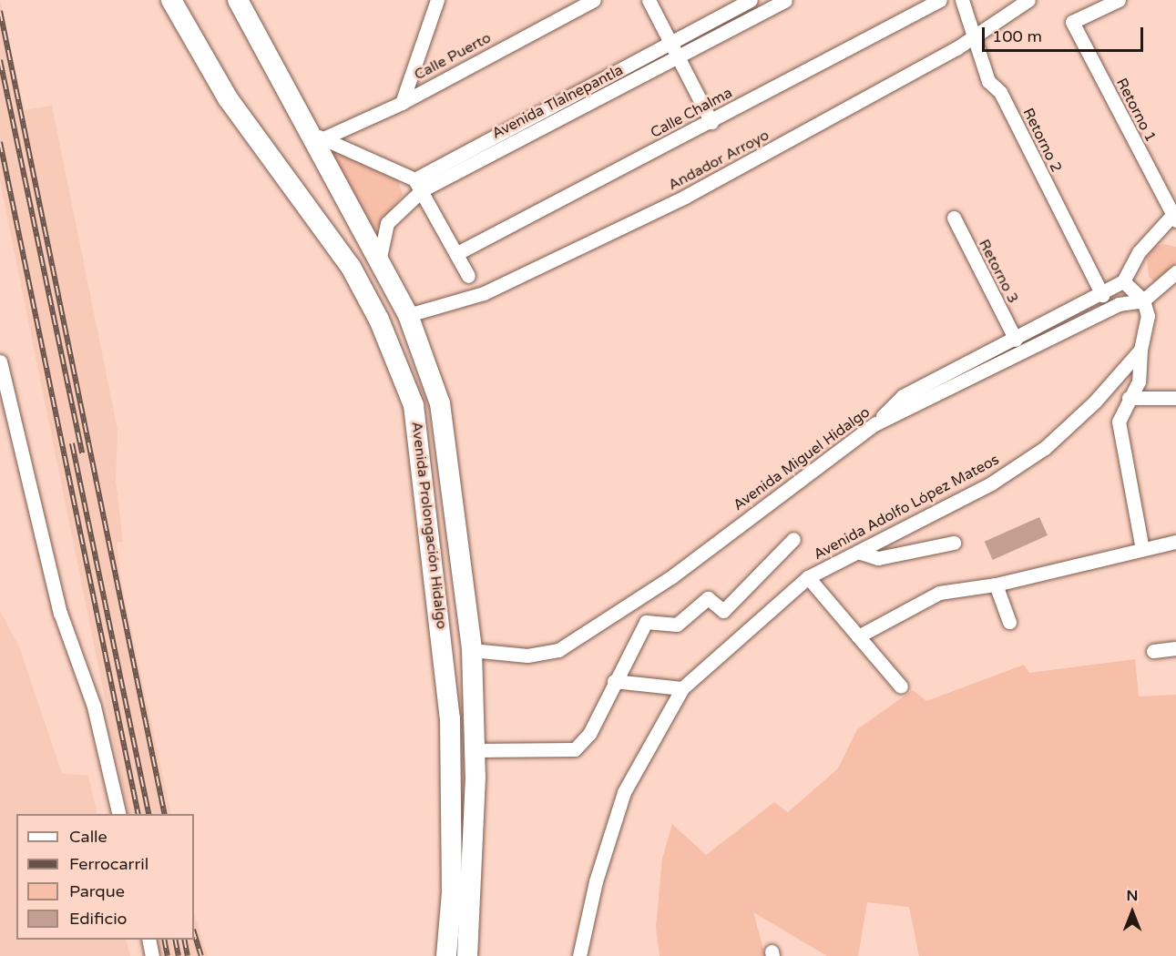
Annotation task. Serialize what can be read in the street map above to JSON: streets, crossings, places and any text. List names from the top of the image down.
{
  "streets": {
    "highway": ["Avenida Prolongación Hidalgo"],
    "street": [
      "Calle Puerto",
      "Avenida Tlalnepantla",
      "Retorno 1",
      "Calle Chalma",
      "Retorno 2",
      "Andador Arroyo",
      "Retorno 3",
      "Avenida Miguel Hidalgo",
      "Avenida Adolfo López Mateos"
    ]
  },
  "crossings": [
    ["Calle Puerto", "Avenida Prolongación Hidalgo"],
    ["Avenida Tlalnepantla", "Avenida Prolongación Hidalgo"],
    ["Retorno 2", "Andador Arroyo"],
    ["Andador Arroyo", "Avenida Prolongación Hidalgo"],
    ["Avenida Miguel Hidalgo", "Avenida Adolfo López Mateos"],
    ["Avenida Miguel Hidalgo", "Avenida Prolongación Hidalgo"]
  ],
  "legend": [
    "Calle",
    "Ferrocarril",
    "Parque",
    "Edificio"
  ],
  "scale_bar": "100 m",
  "north": "top"
}
